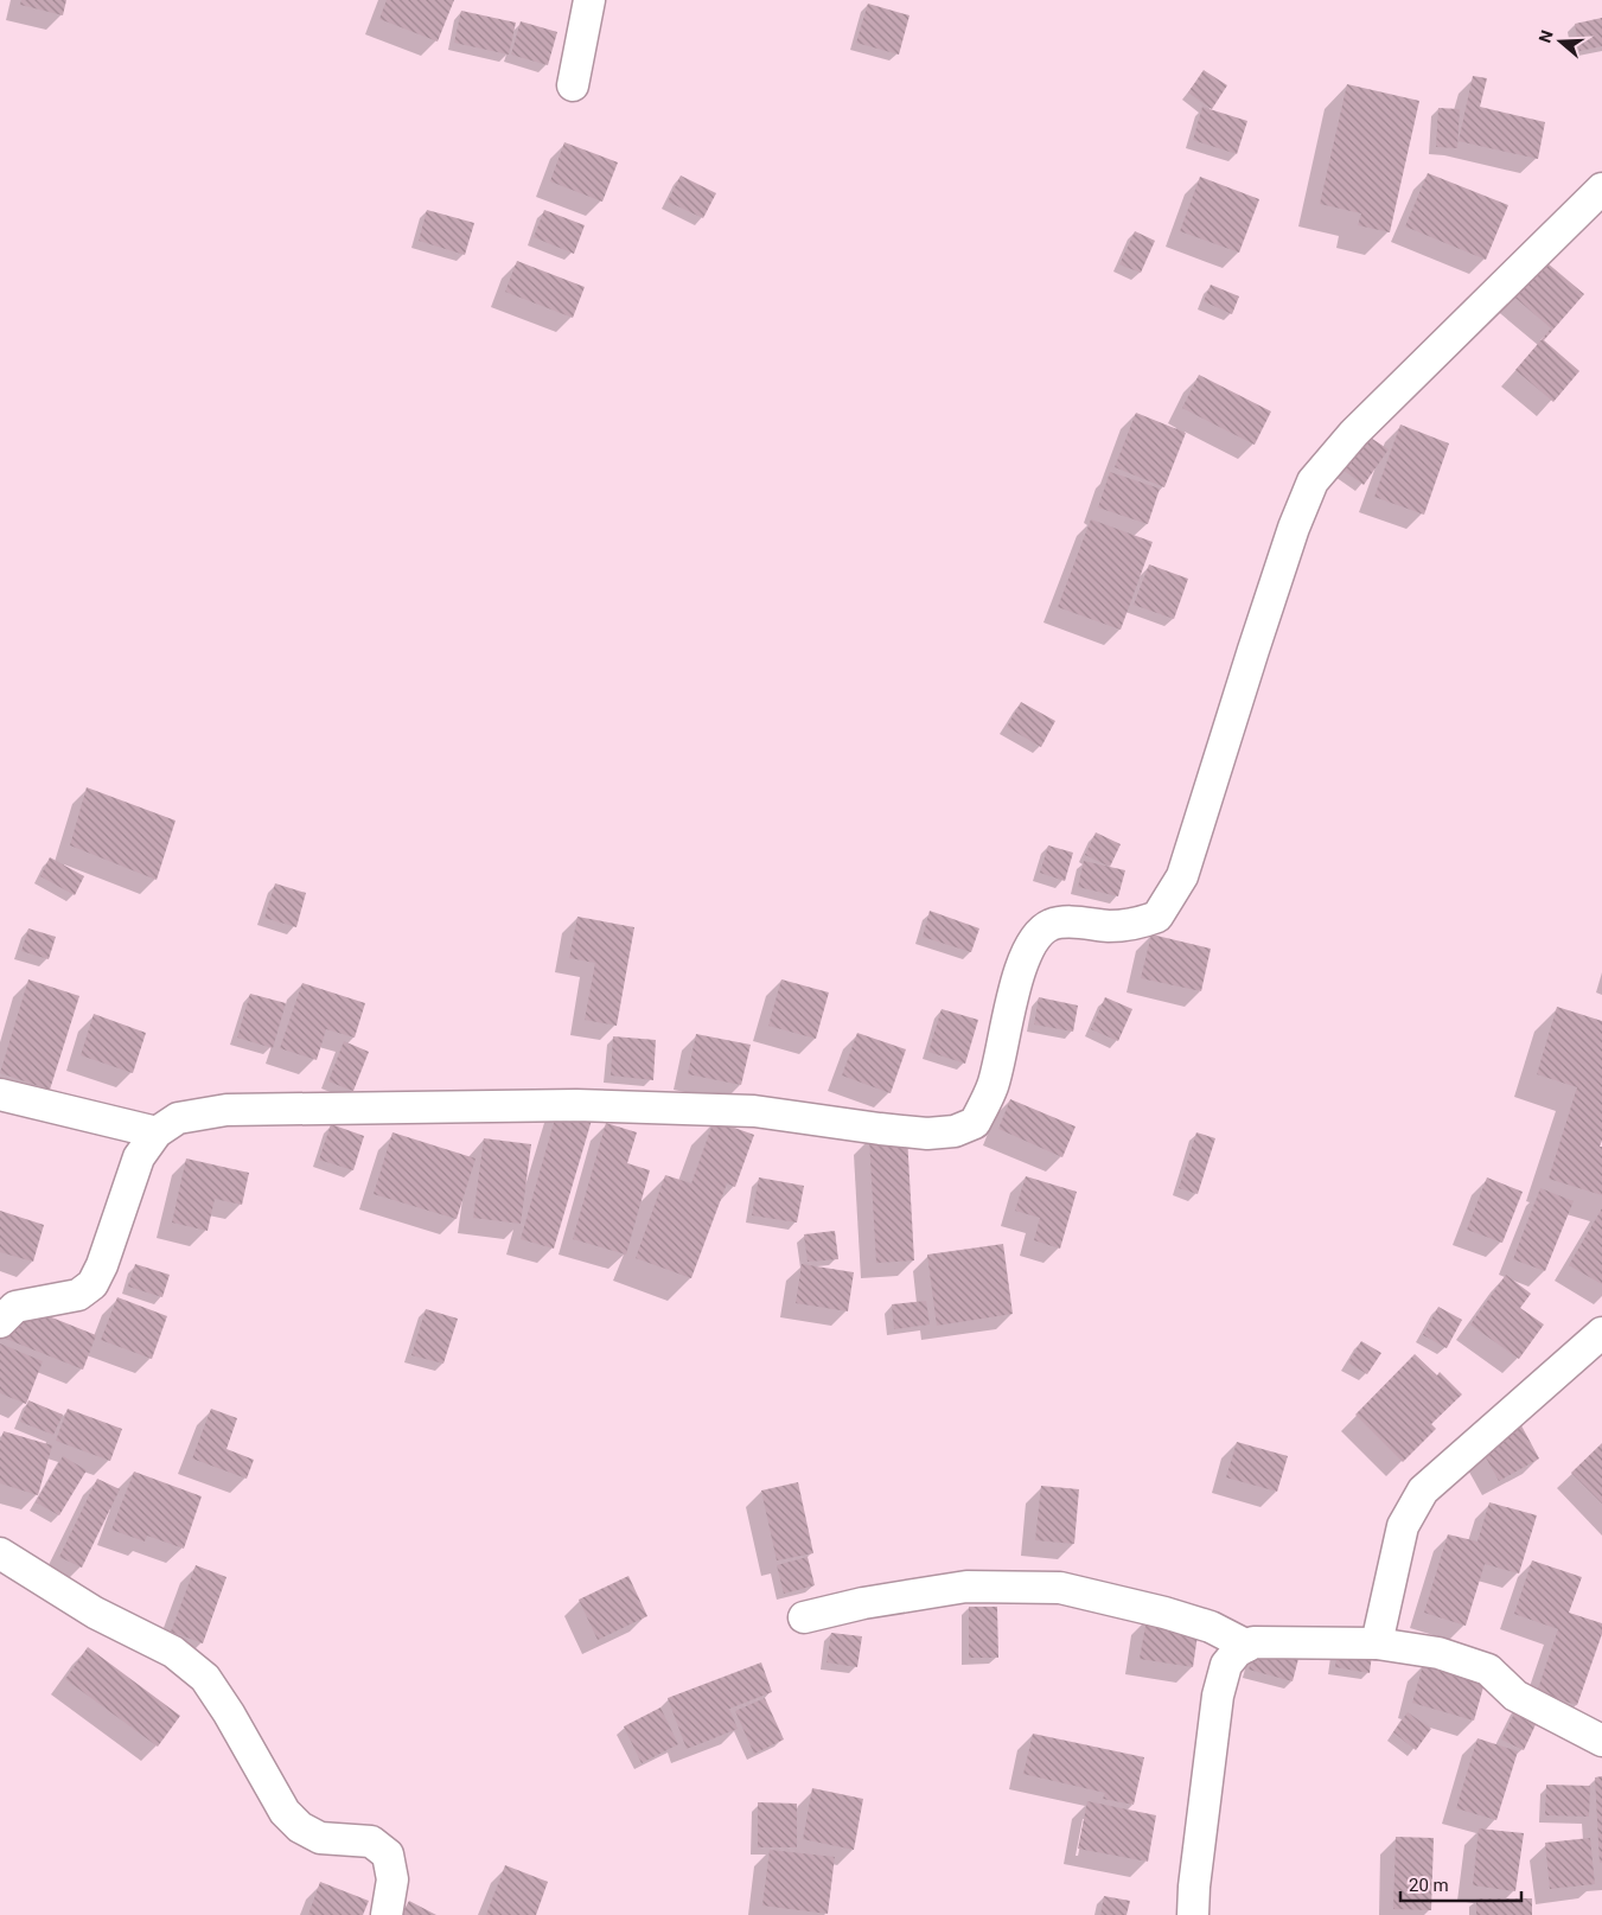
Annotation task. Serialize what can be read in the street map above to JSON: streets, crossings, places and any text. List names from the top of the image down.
{
  "scale_bar": "20 m",
  "north": "left"
}
